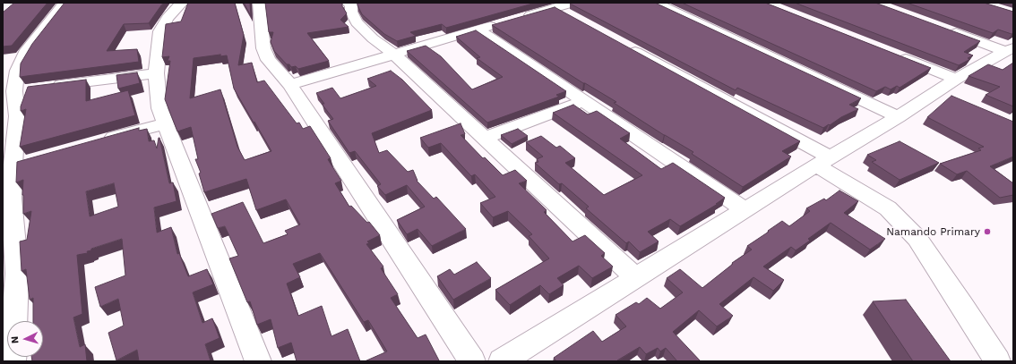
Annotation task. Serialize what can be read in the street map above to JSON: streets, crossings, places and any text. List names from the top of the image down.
{
  "places": ["Namando Primary"],
  "north": "left"
}
